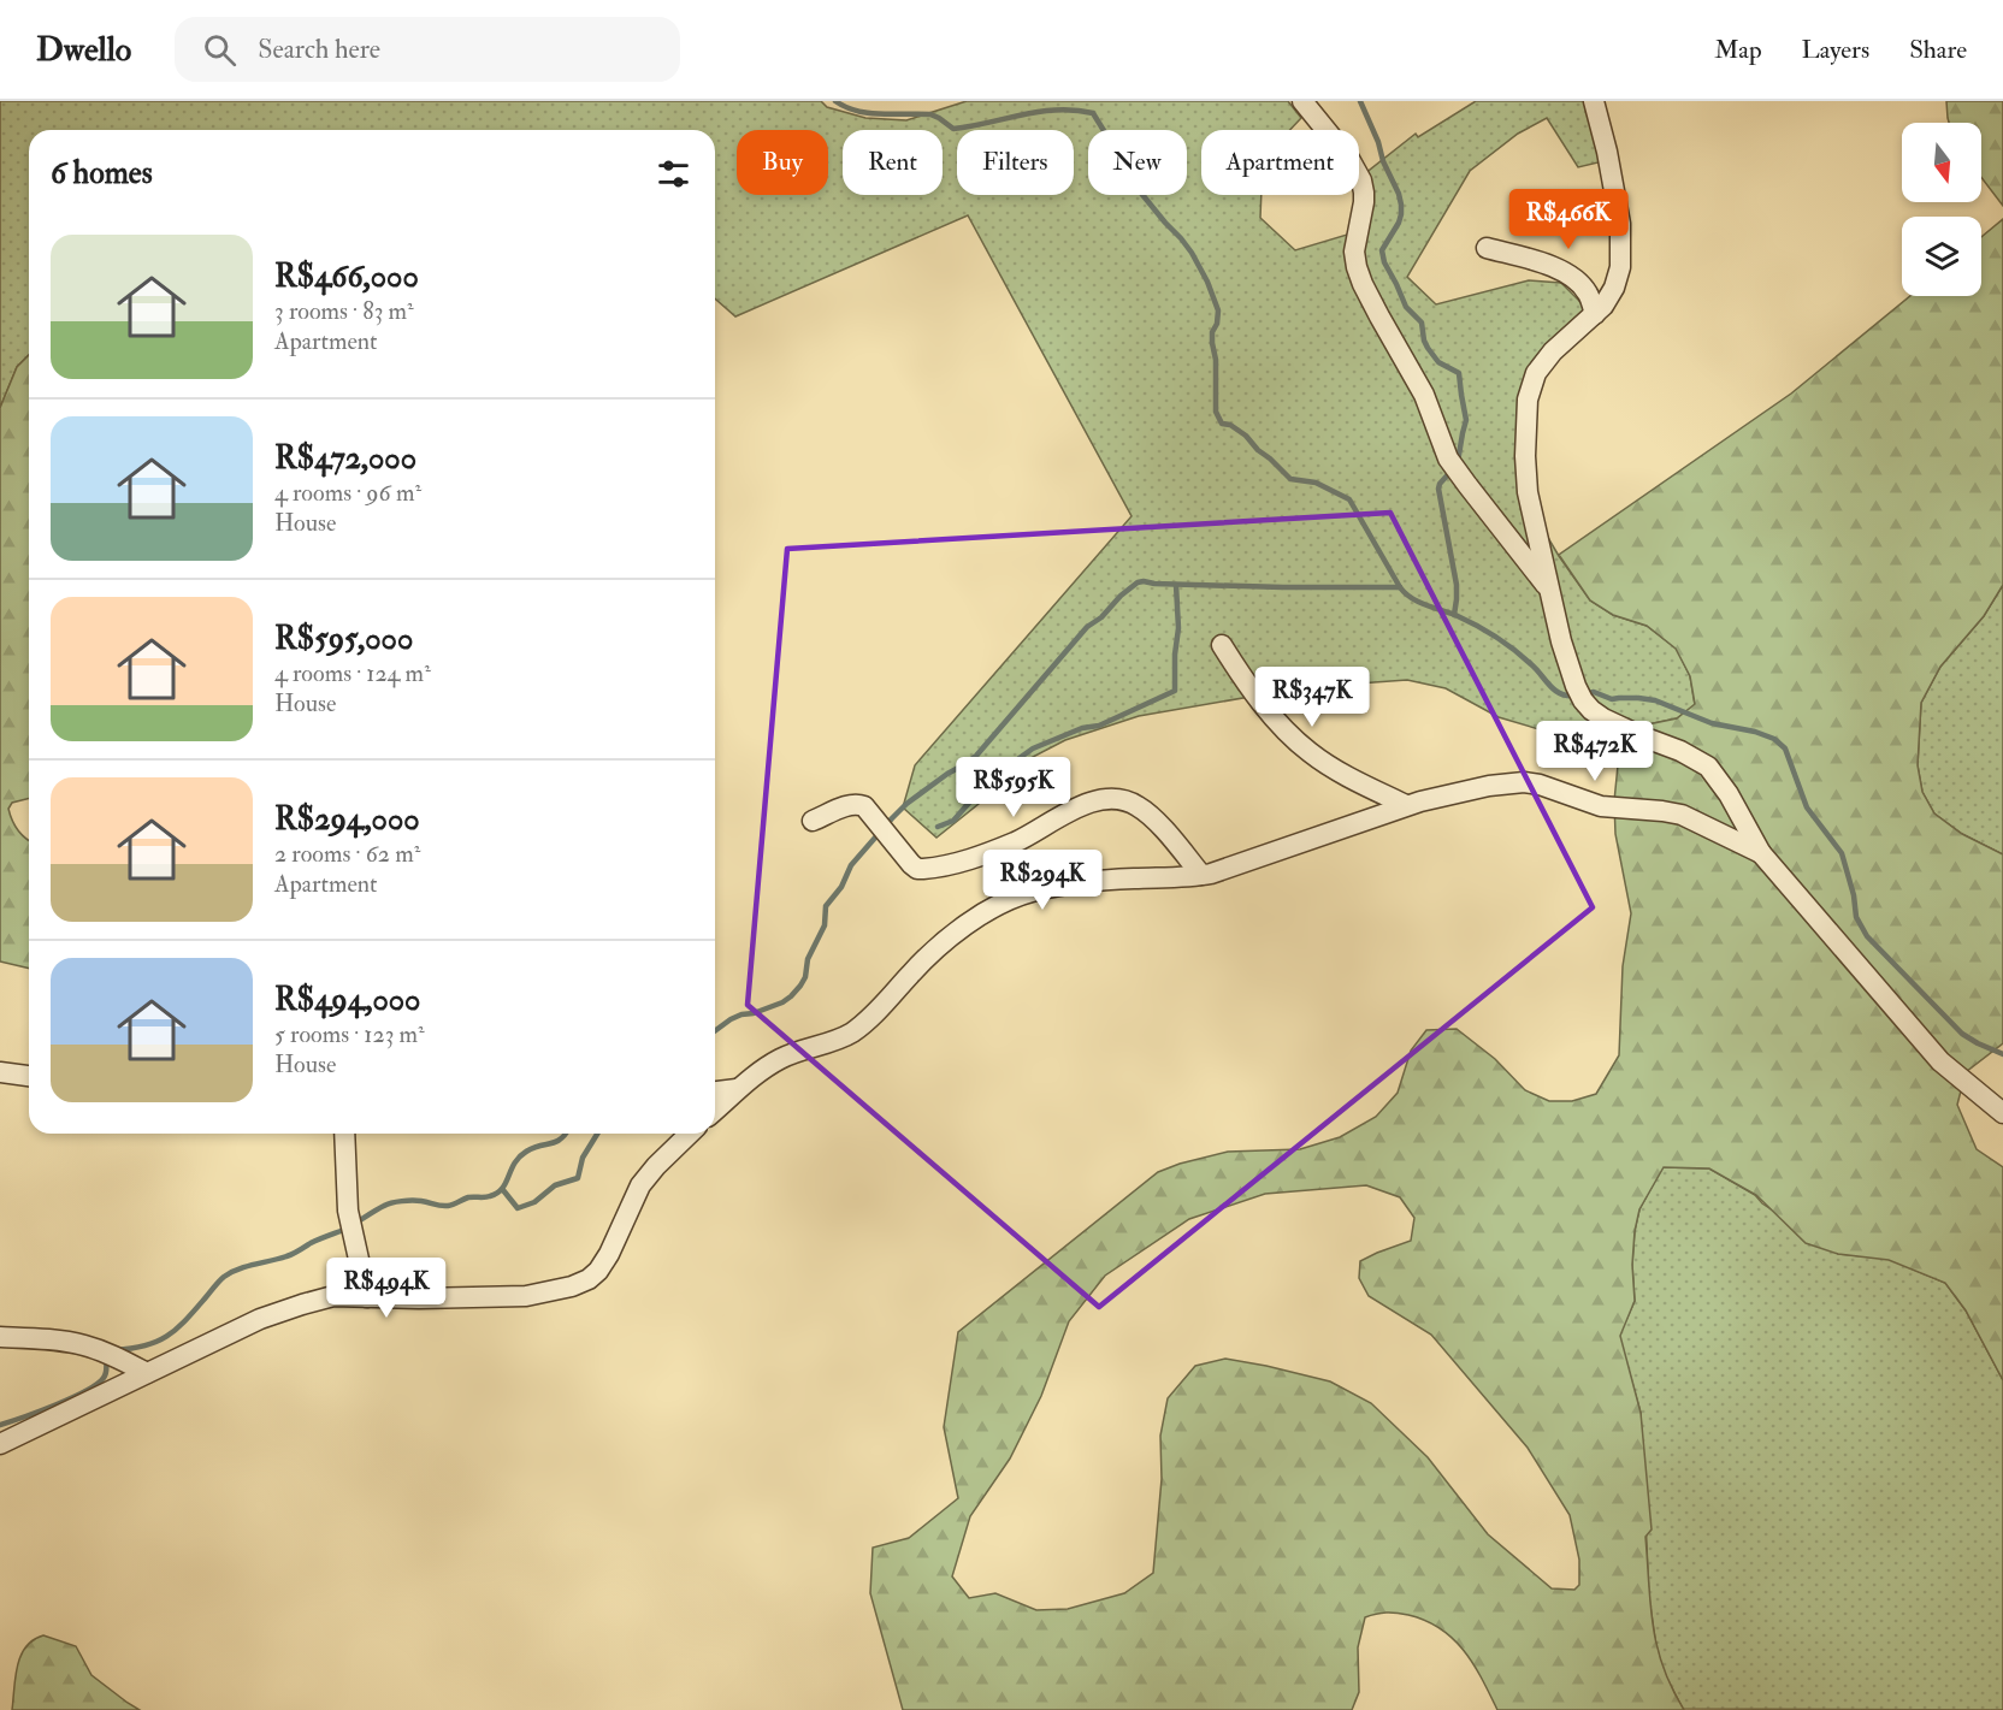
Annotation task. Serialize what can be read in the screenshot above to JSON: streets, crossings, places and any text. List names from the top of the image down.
{
  "north": "bottom",
  "page": {
    "header": "Dwello",
    "search": "Search here",
    "nav": ["Map", "Layers", "Share"],
    "chip": [
      "Buy",
      "Rent",
      "Filters",
      "New",
      "Apartment"
    ],
    "heading": "6 homes",
    "price": [
      "R$466K",
      "R$347K",
      "R$472K",
      "R$595K",
      "R$294K",
      "R$494K"
    ],
    "list": [
      {
        "name": "R$466,000",
        "note": "3 rooms · 83 m² · Apartment"
      },
      {
        "name": "R$472,000",
        "note": "4 rooms · 96 m² · House"
      },
      {
        "name": "R$595,000",
        "note": "4 rooms · 124 m² · House"
      },
      {
        "name": "R$294,000",
        "note": "2 rooms · 62 m² · Apartment"
      },
      {
        "name": "R$494,000",
        "note": "5 rooms · 123 m² · House"
      }
    ]
  }
}
